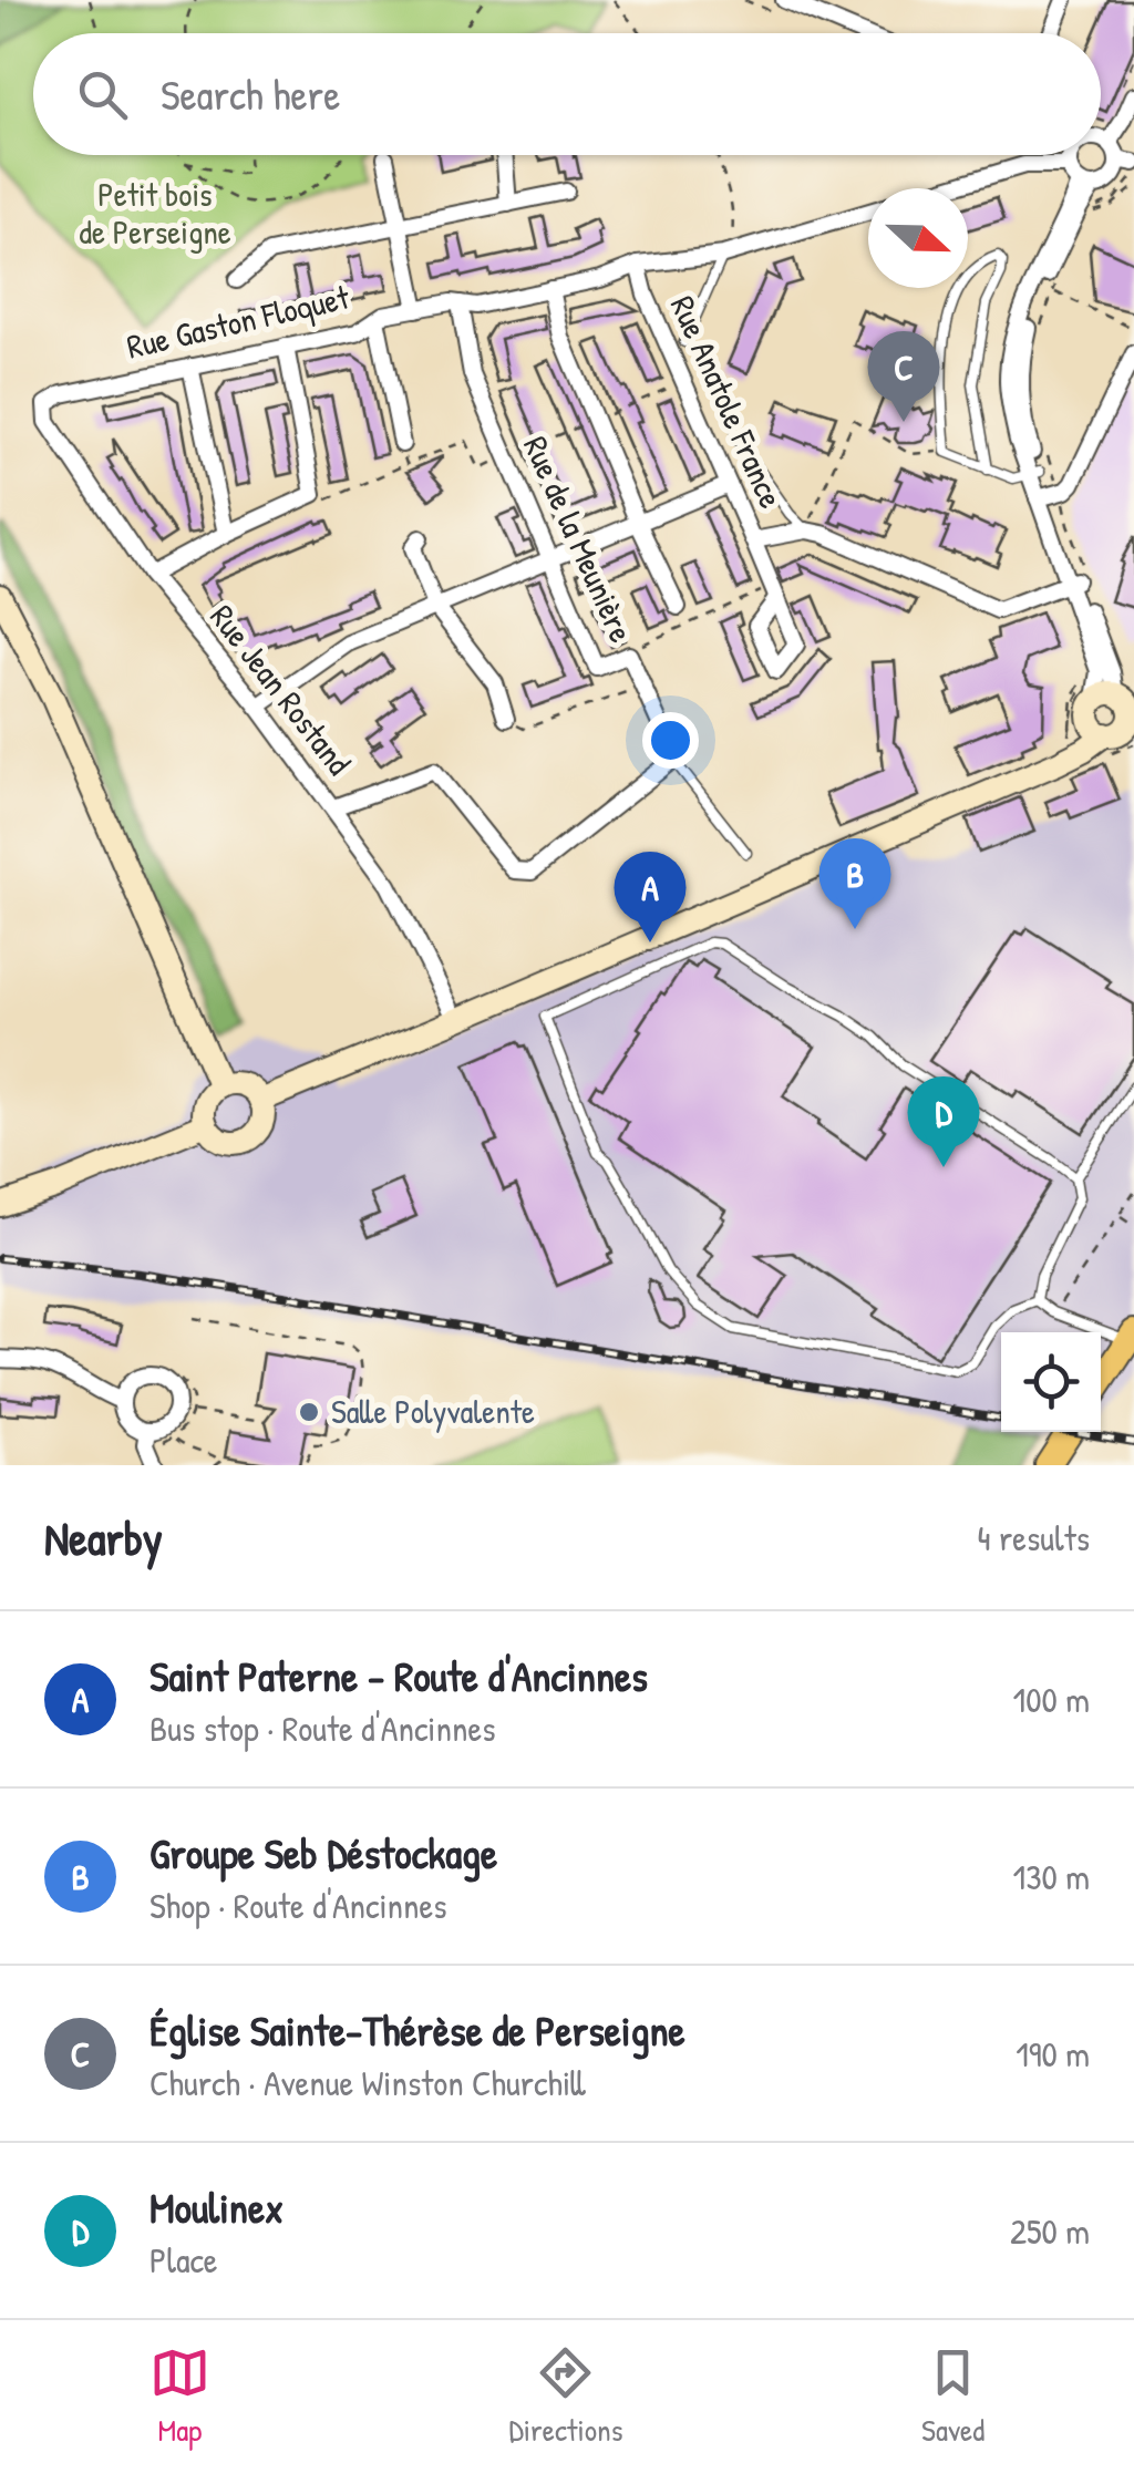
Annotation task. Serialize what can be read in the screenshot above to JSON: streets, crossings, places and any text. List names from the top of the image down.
{
  "streets": {
    "street": [
      "Rue Gaston Floquet",
      "Rue Anatole France",
      "Rue de la Meunière",
      "Rue Jean Rostand"
    ]
  },
  "crossings": [
    ["Rue Gaston Floquet", "Rue Anatole France"],
    ["Rue Gaston Floquet", "Rue de la Meunière"],
    ["Rue Gaston Floquet", "Rue Jean Rostand"]
  ],
  "parks": ["Petit bois de Perseigne"],
  "places": ["Salle Polyvalente"],
  "north": "right",
  "page": {
    "search": "Search here",
    "pins": [
      "C",
      "B",
      "A",
      "D"
    ],
    "heading": ["Nearby", "4 results"],
    "list": [
      {
        "mark": "A",
        "name": "Saint Paterne - Route d'Ancinnes",
        "note": "Bus stop · Route d'Ancinnes",
        "value": "100 m"
      },
      {
        "mark": "B",
        "name": "Groupe Seb Déstockage",
        "note": "Shop · Route d'Ancinnes",
        "value": "130 m"
      },
      {
        "mark": "C",
        "name": "Église Sainte-Thérèse de Perseigne",
        "note": "Church · Avenue Winston Churchill",
        "value": "190 m"
      },
      {
        "mark": "D",
        "name": "Moulinex",
        "note": "Place",
        "value": "250 m"
      }
    ],
    "nav": ["Map", "Directions", "Saved"]
  }
}
